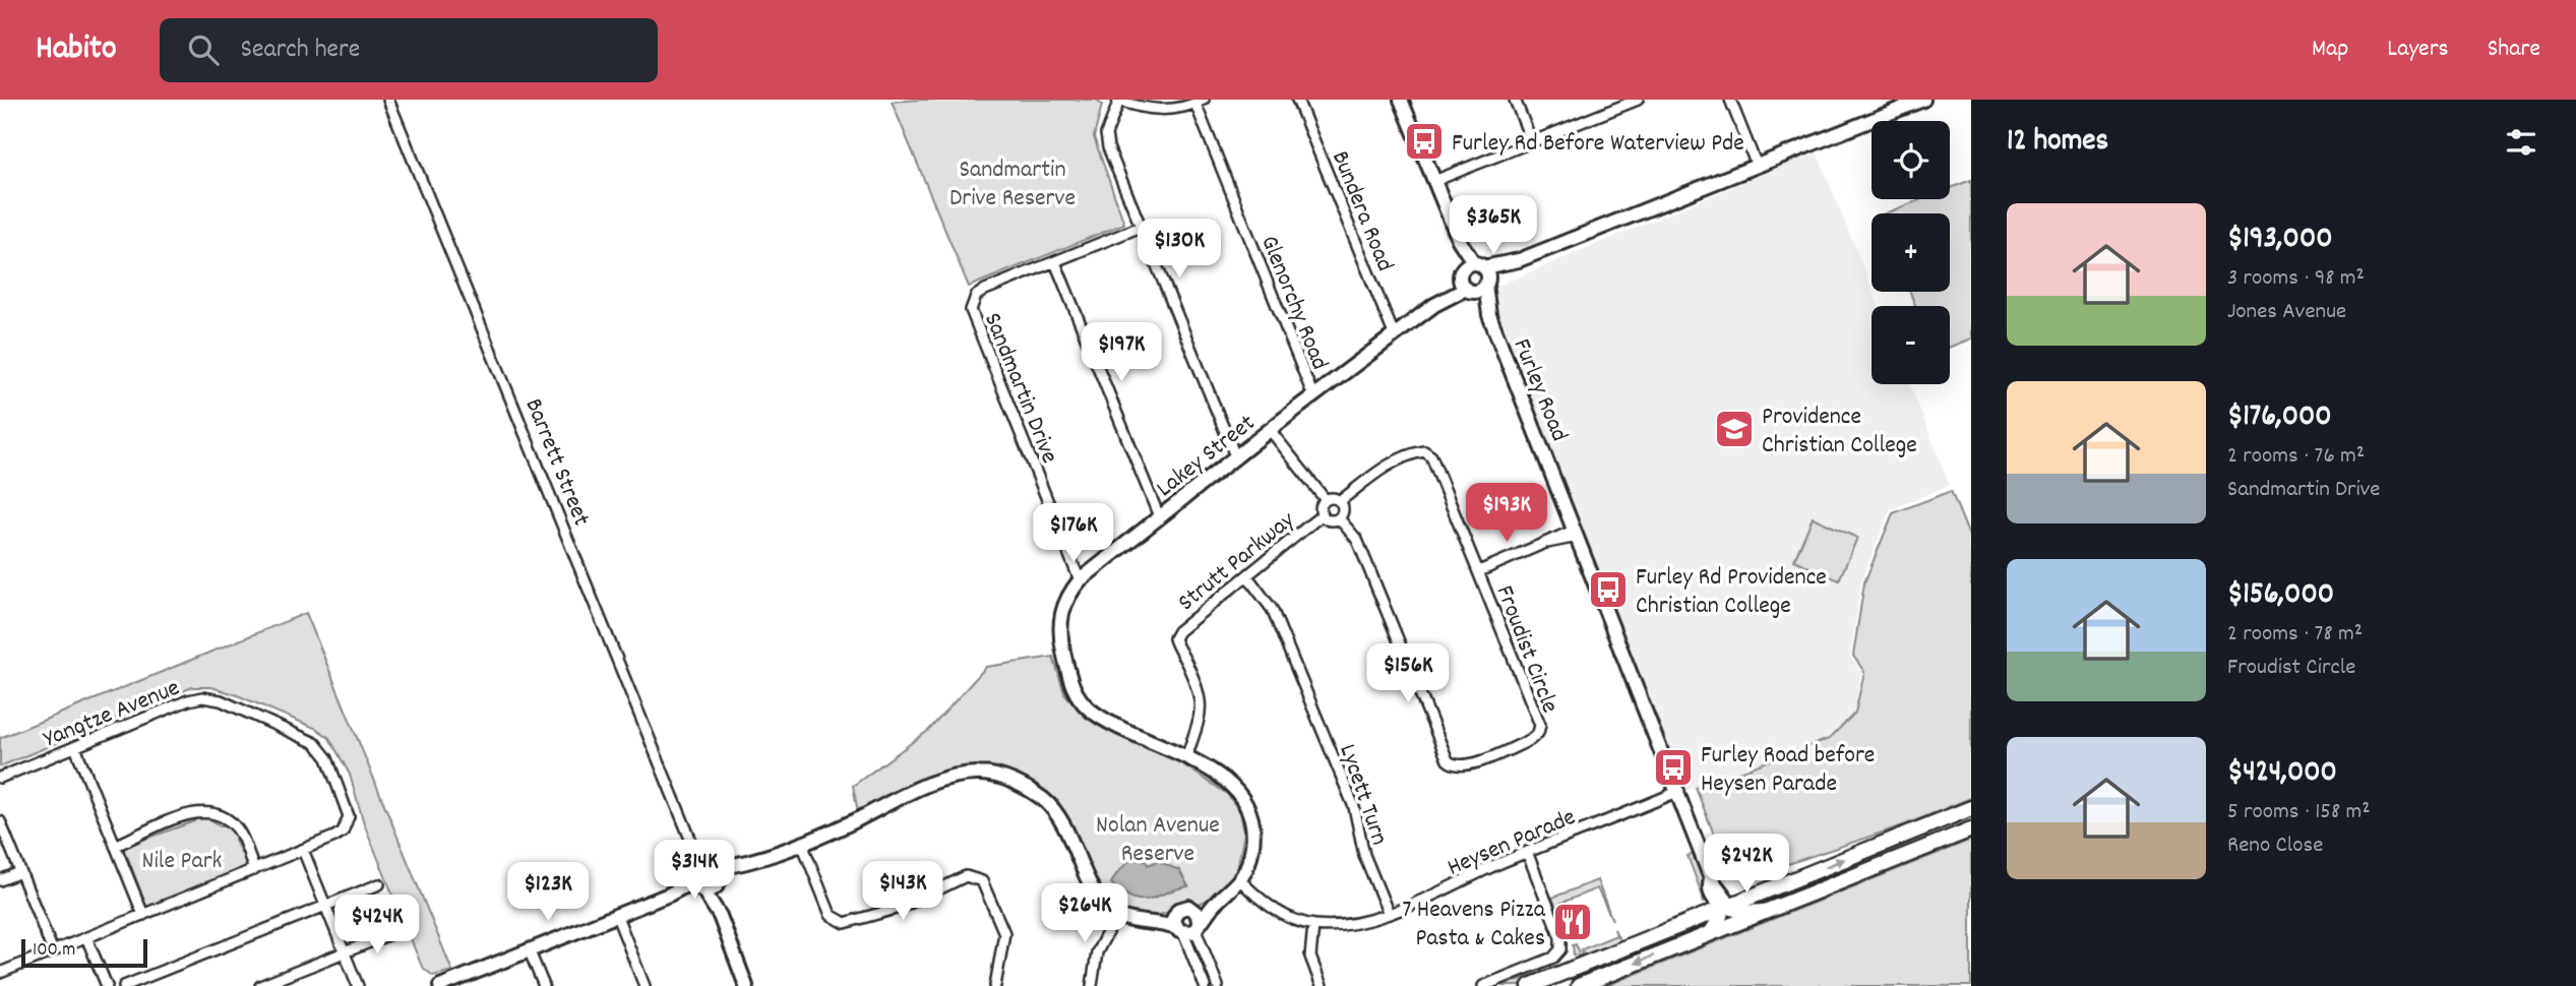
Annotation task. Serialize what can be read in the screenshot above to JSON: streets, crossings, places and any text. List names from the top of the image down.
{
  "streets": {
    "street": [
      "Bundera Road",
      "Glenorchy Road",
      "Sandmartin Drive",
      "Furley Road",
      "Lakey Street",
      "Barrett Street",
      "Strutt Parkway",
      "Froudist Circle",
      "Yangtze Avenue",
      "Lycett Turn",
      "Heysen Parade"
    ]
  },
  "crossings": [
    ["Bundera Road", "Lakey Street"],
    ["Glenorchy Road", "Lakey Street"],
    ["Sandmartin Drive", "Lakey Street"],
    ["Furley Road", "Lakey Street"],
    ["Furley Road", "Heysen Parade"],
    ["Lakey Street", "Strutt Parkway"],
    ["Lakey Street", "Heysen Parade"],
    ["Strutt Parkway", "Froudist Circle"],
    ["Strutt Parkway", "Lycett Turn"],
    ["Lycett Turn", "Heysen Parade"]
  ],
  "parks": ["Sandmartin Drive Reserve", "Nolan Avenue Reserve", "Nile Park"],
  "places": {
    "bus stop": ["Furley Rd Before Waterview Pde", "Furley Rd Providence Christian College", "Furley Road before Heysen Parade"],
    "school or university": ["Providence Christian College"],
    "restaurant": ["7 Heavens Pizza Pasta & Cakes"]
  },
  "scale_bar": "100 m",
  "page": {
    "header": "Habito",
    "search": "Search here",
    "nav": ["Map", "Layers", "Share"],
    "heading": "12 homes",
    "map_buttons": ["+", "−"],
    "list": [
      {
        "name": "$193,000",
        "note": "3 rooms · 98 m² · Jones Avenue"
      },
      {
        "name": "$176,000",
        "note": "2 rooms · 76 m² · Sandmartin Drive"
      },
      {
        "name": "$156,000",
        "note": "2 rooms · 78 m² · Froudist Circle"
      },
      {
        "name": "$424,000",
        "note": "5 rooms · 158 m² · Reno Close"
      }
    ],
    "price": [
      "$365K",
      "$130K",
      "$197K",
      "$193K",
      "$176K",
      "$156K",
      "$242K",
      "$314K",
      "$143K",
      "$123K",
      "$264K",
      "$424K"
    ],
    "scale": "100 m"
  }
}
